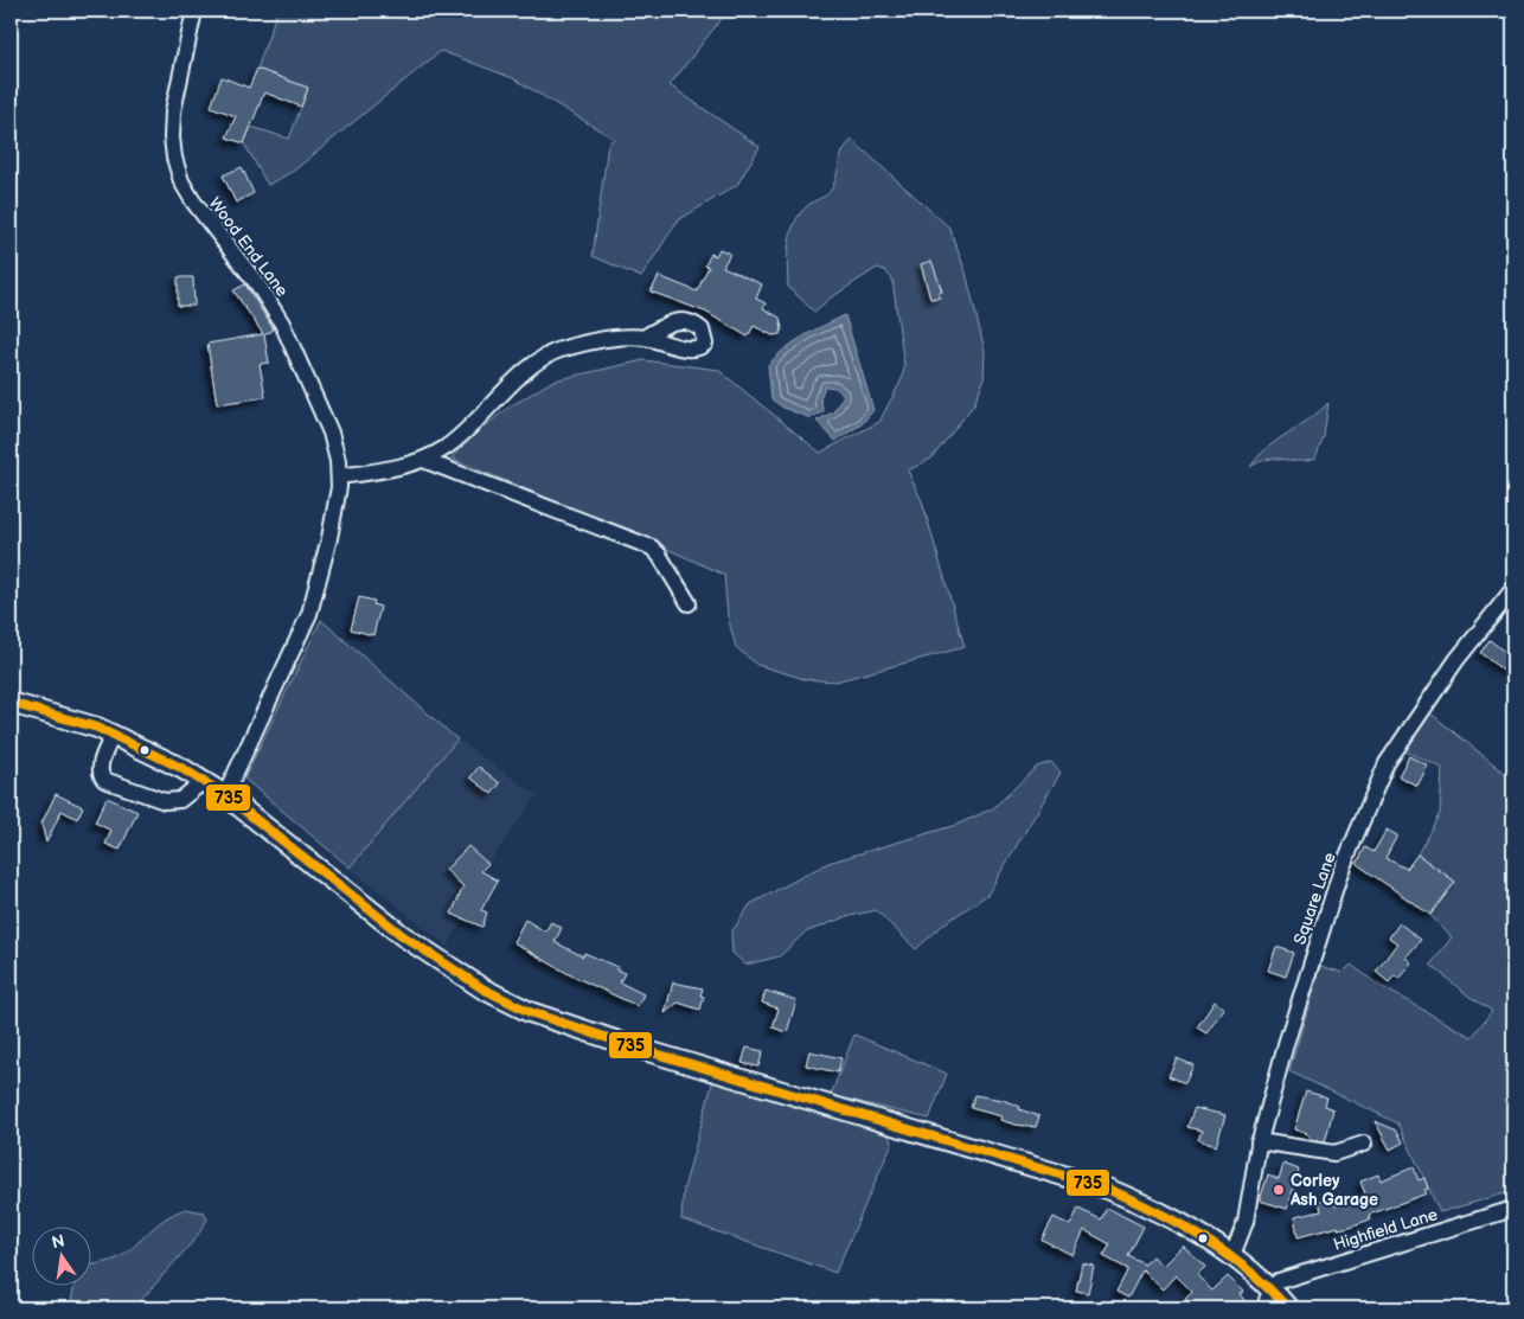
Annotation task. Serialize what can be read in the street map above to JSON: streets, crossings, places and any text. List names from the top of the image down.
{
  "streets": {
    "street": ["Wood End Lane", "Square Lane", "Highfield Lane"]
  },
  "places": ["Corley Ash Garage"],
  "lines": ["transit line 735"],
  "north": "top"
}
